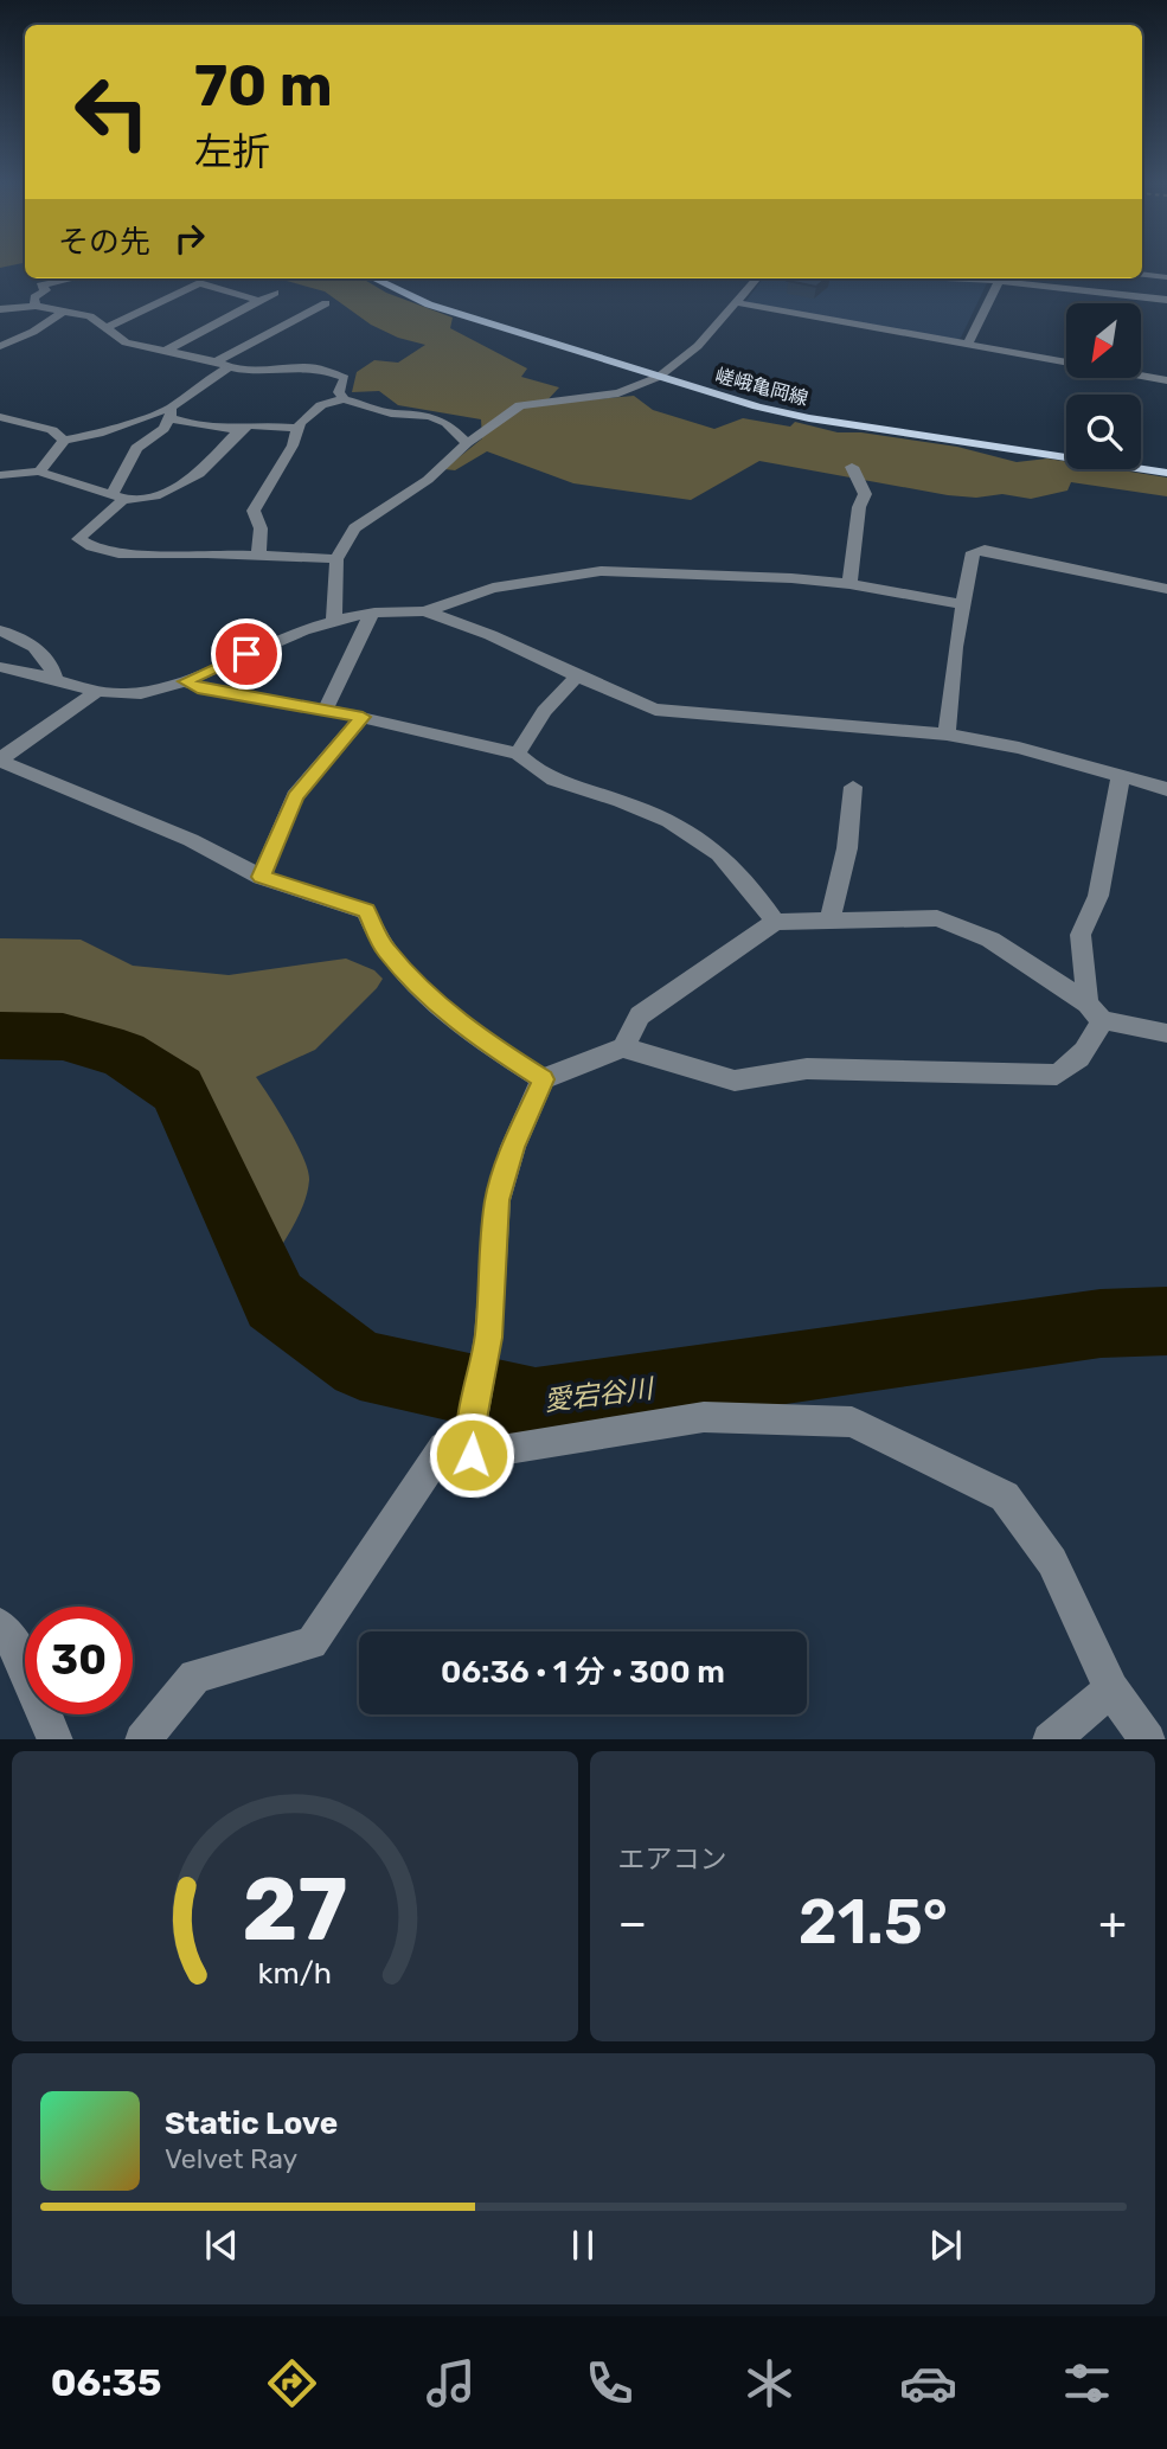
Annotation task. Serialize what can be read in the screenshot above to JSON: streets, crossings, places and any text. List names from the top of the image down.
{
  "streets": {
    "main road": ["嵯峨亀岡線"]
  },
  "water": ["愛宕谷川"],
  "north": "bottom left",
  "page": {
    "turn": ["70 m", "左折"],
    "then": "その先",
    "limit": "30",
    "trip": "06:36 · 1 分 · 300 m",
    "tile": "エアコン",
    "heat": ["−", "21.5°", "+"],
    "song": ["Static Love", "Velvet Ray"],
    "tabs": "06:35",
    "gauge": ["27", "km/h"]
  }
}
